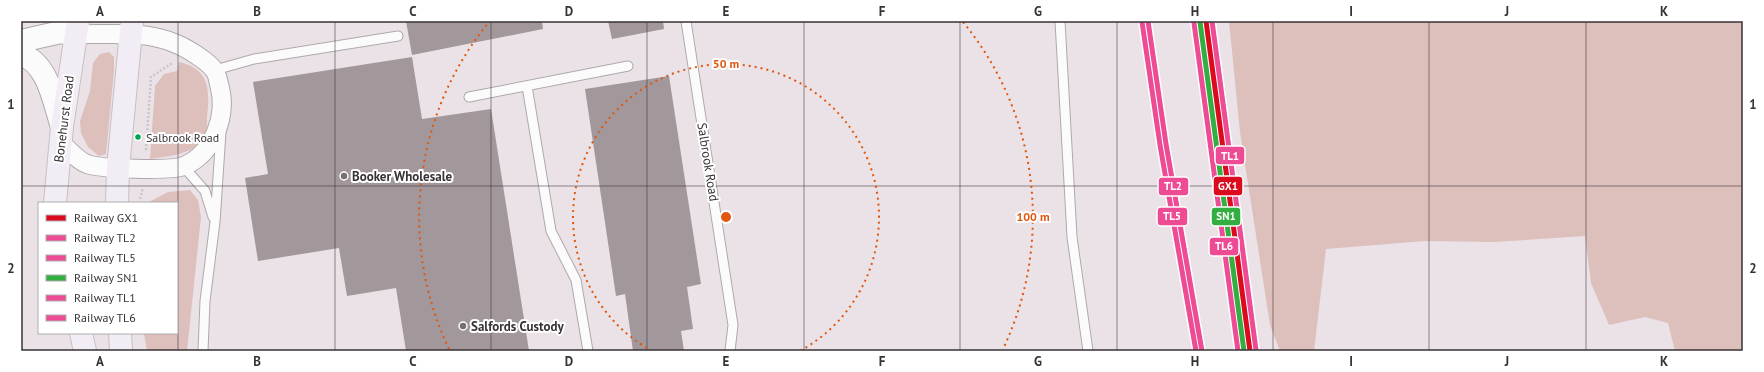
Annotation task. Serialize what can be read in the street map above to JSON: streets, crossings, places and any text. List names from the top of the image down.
{
  "streets": {
    "main road": ["Bonehurst Road"],
    "lane": ["Salbrook Road"]
  },
  "places": ["Salbrook Road", "Booker Wholesale", "Salfords Custody"],
  "lines": [
    "rail line GX1",
    "rail line TL2",
    "rail line TL1",
    "rail line TL5",
    "rail line SN1",
    "rail line TL6"
  ],
  "legend": [
    "Railway GX1",
    "Railway TL2",
    "Railway TL5",
    "Railway SN1",
    "Railway TL1",
    "Railway TL6"
  ],
  "grid": {
    "columns": [
      "A",
      "B",
      "C",
      "D",
      "E",
      "F",
      "G",
      "H",
      "I",
      "J",
      "K"
    ],
    "rows": ["1", "2"]
  },
  "rings": ["50 m", "100 m"]
}
